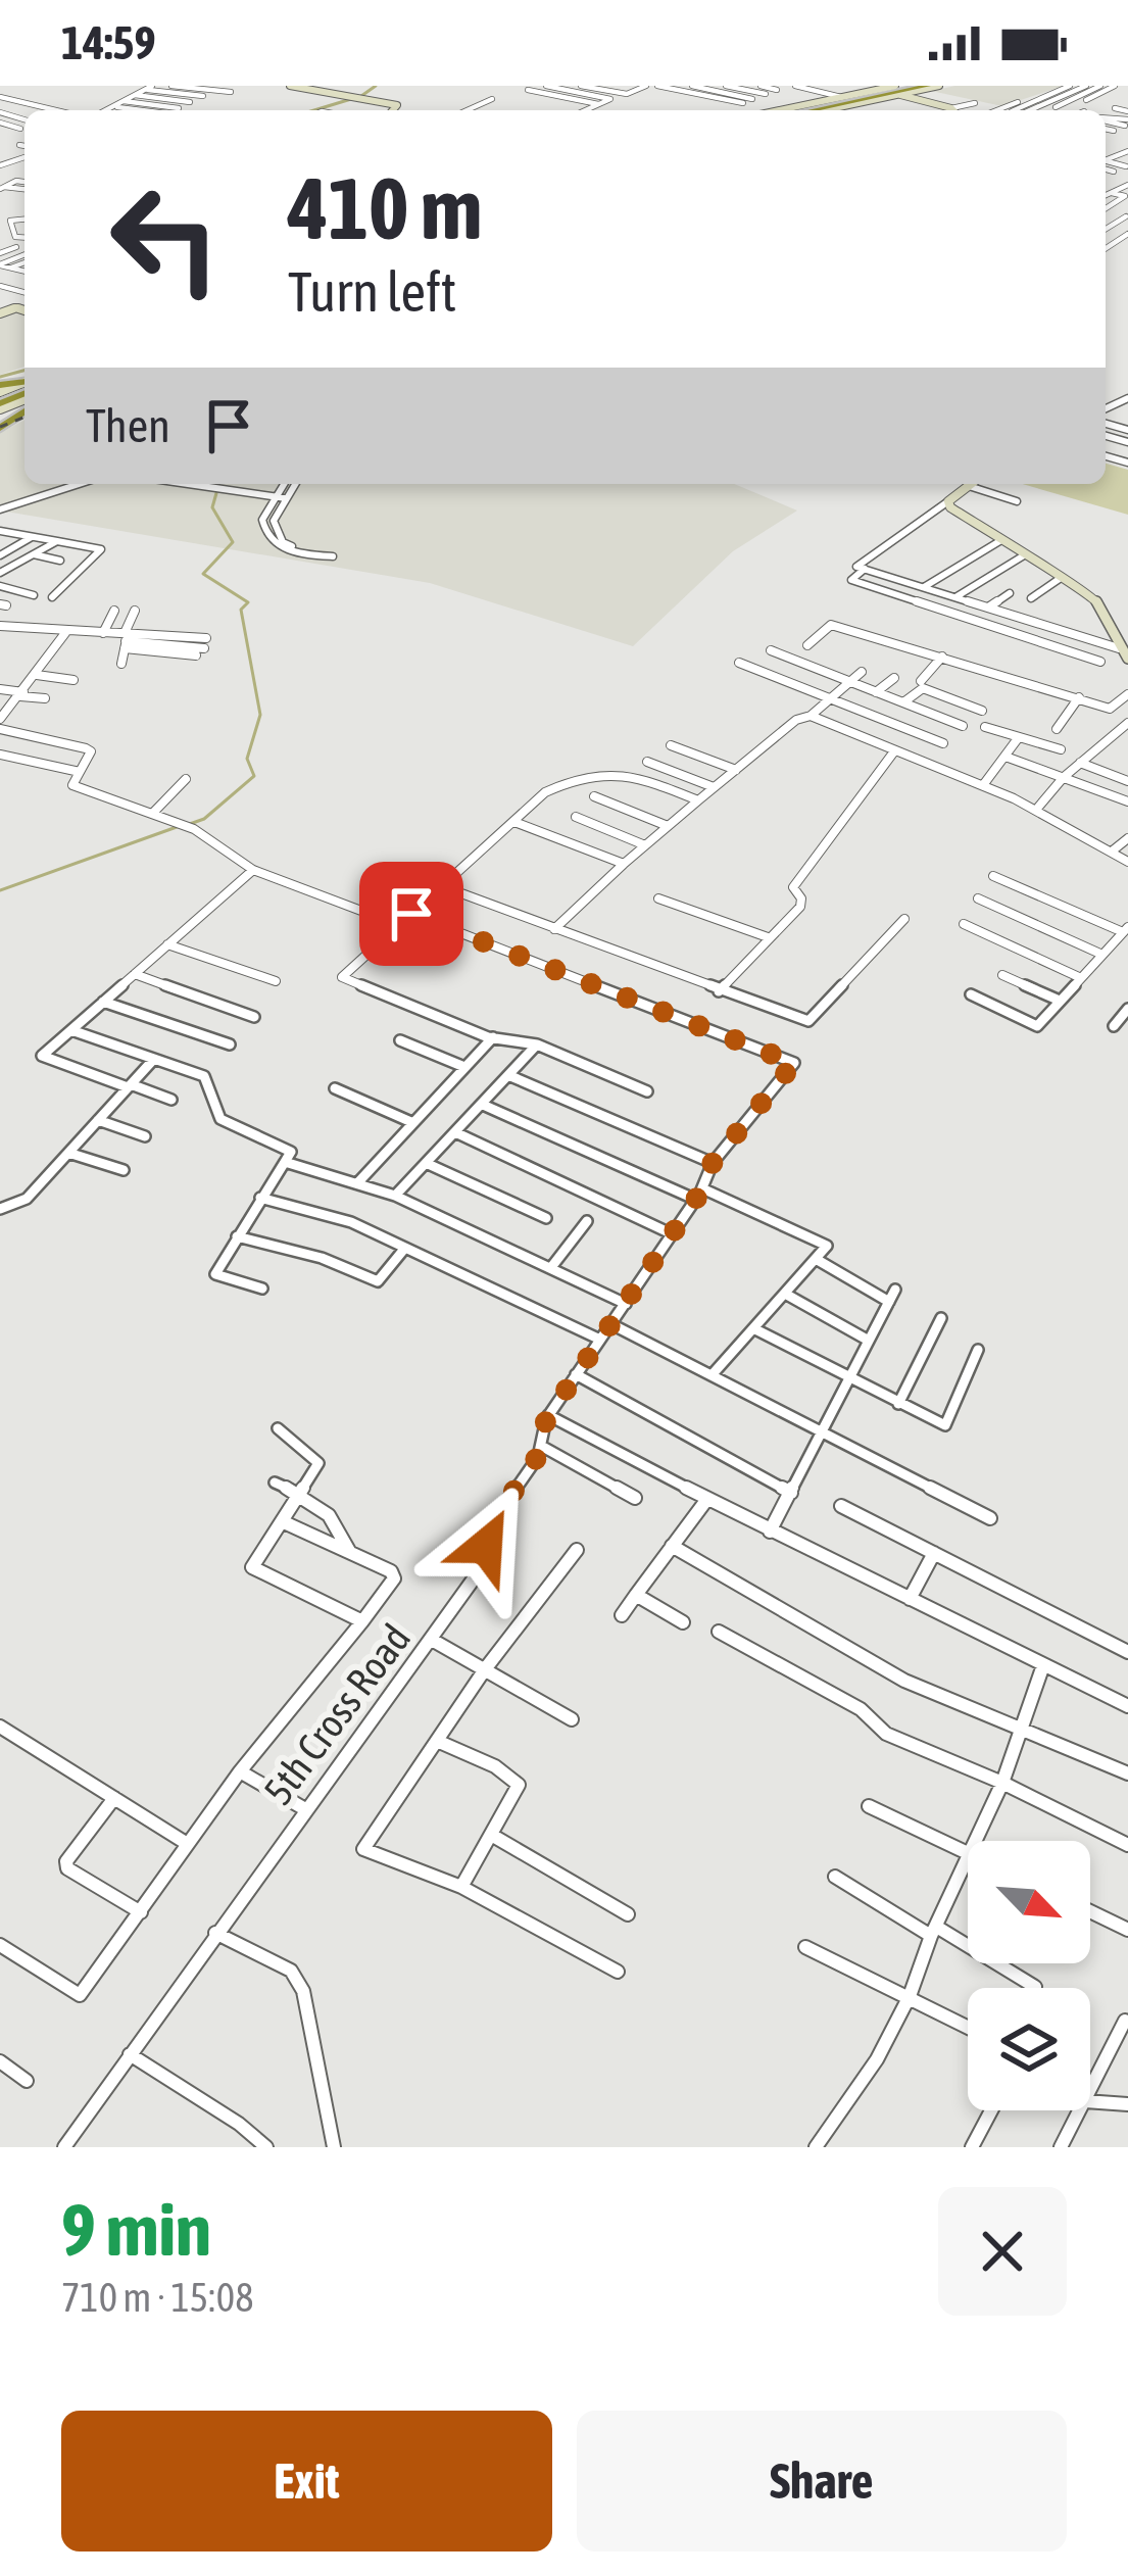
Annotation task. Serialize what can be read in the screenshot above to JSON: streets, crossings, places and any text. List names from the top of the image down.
{
  "streets": {
    "street": ["5th Cross Road"]
  },
  "north": "bottom right",
  "page": {
    "status": "14:59",
    "turn": ["410 m", "Turn left"],
    "then": "Then",
    "heading": ["9 min", "710 m · 15:08"],
    "buttons": ["Exit", "Share"]
  }
}
